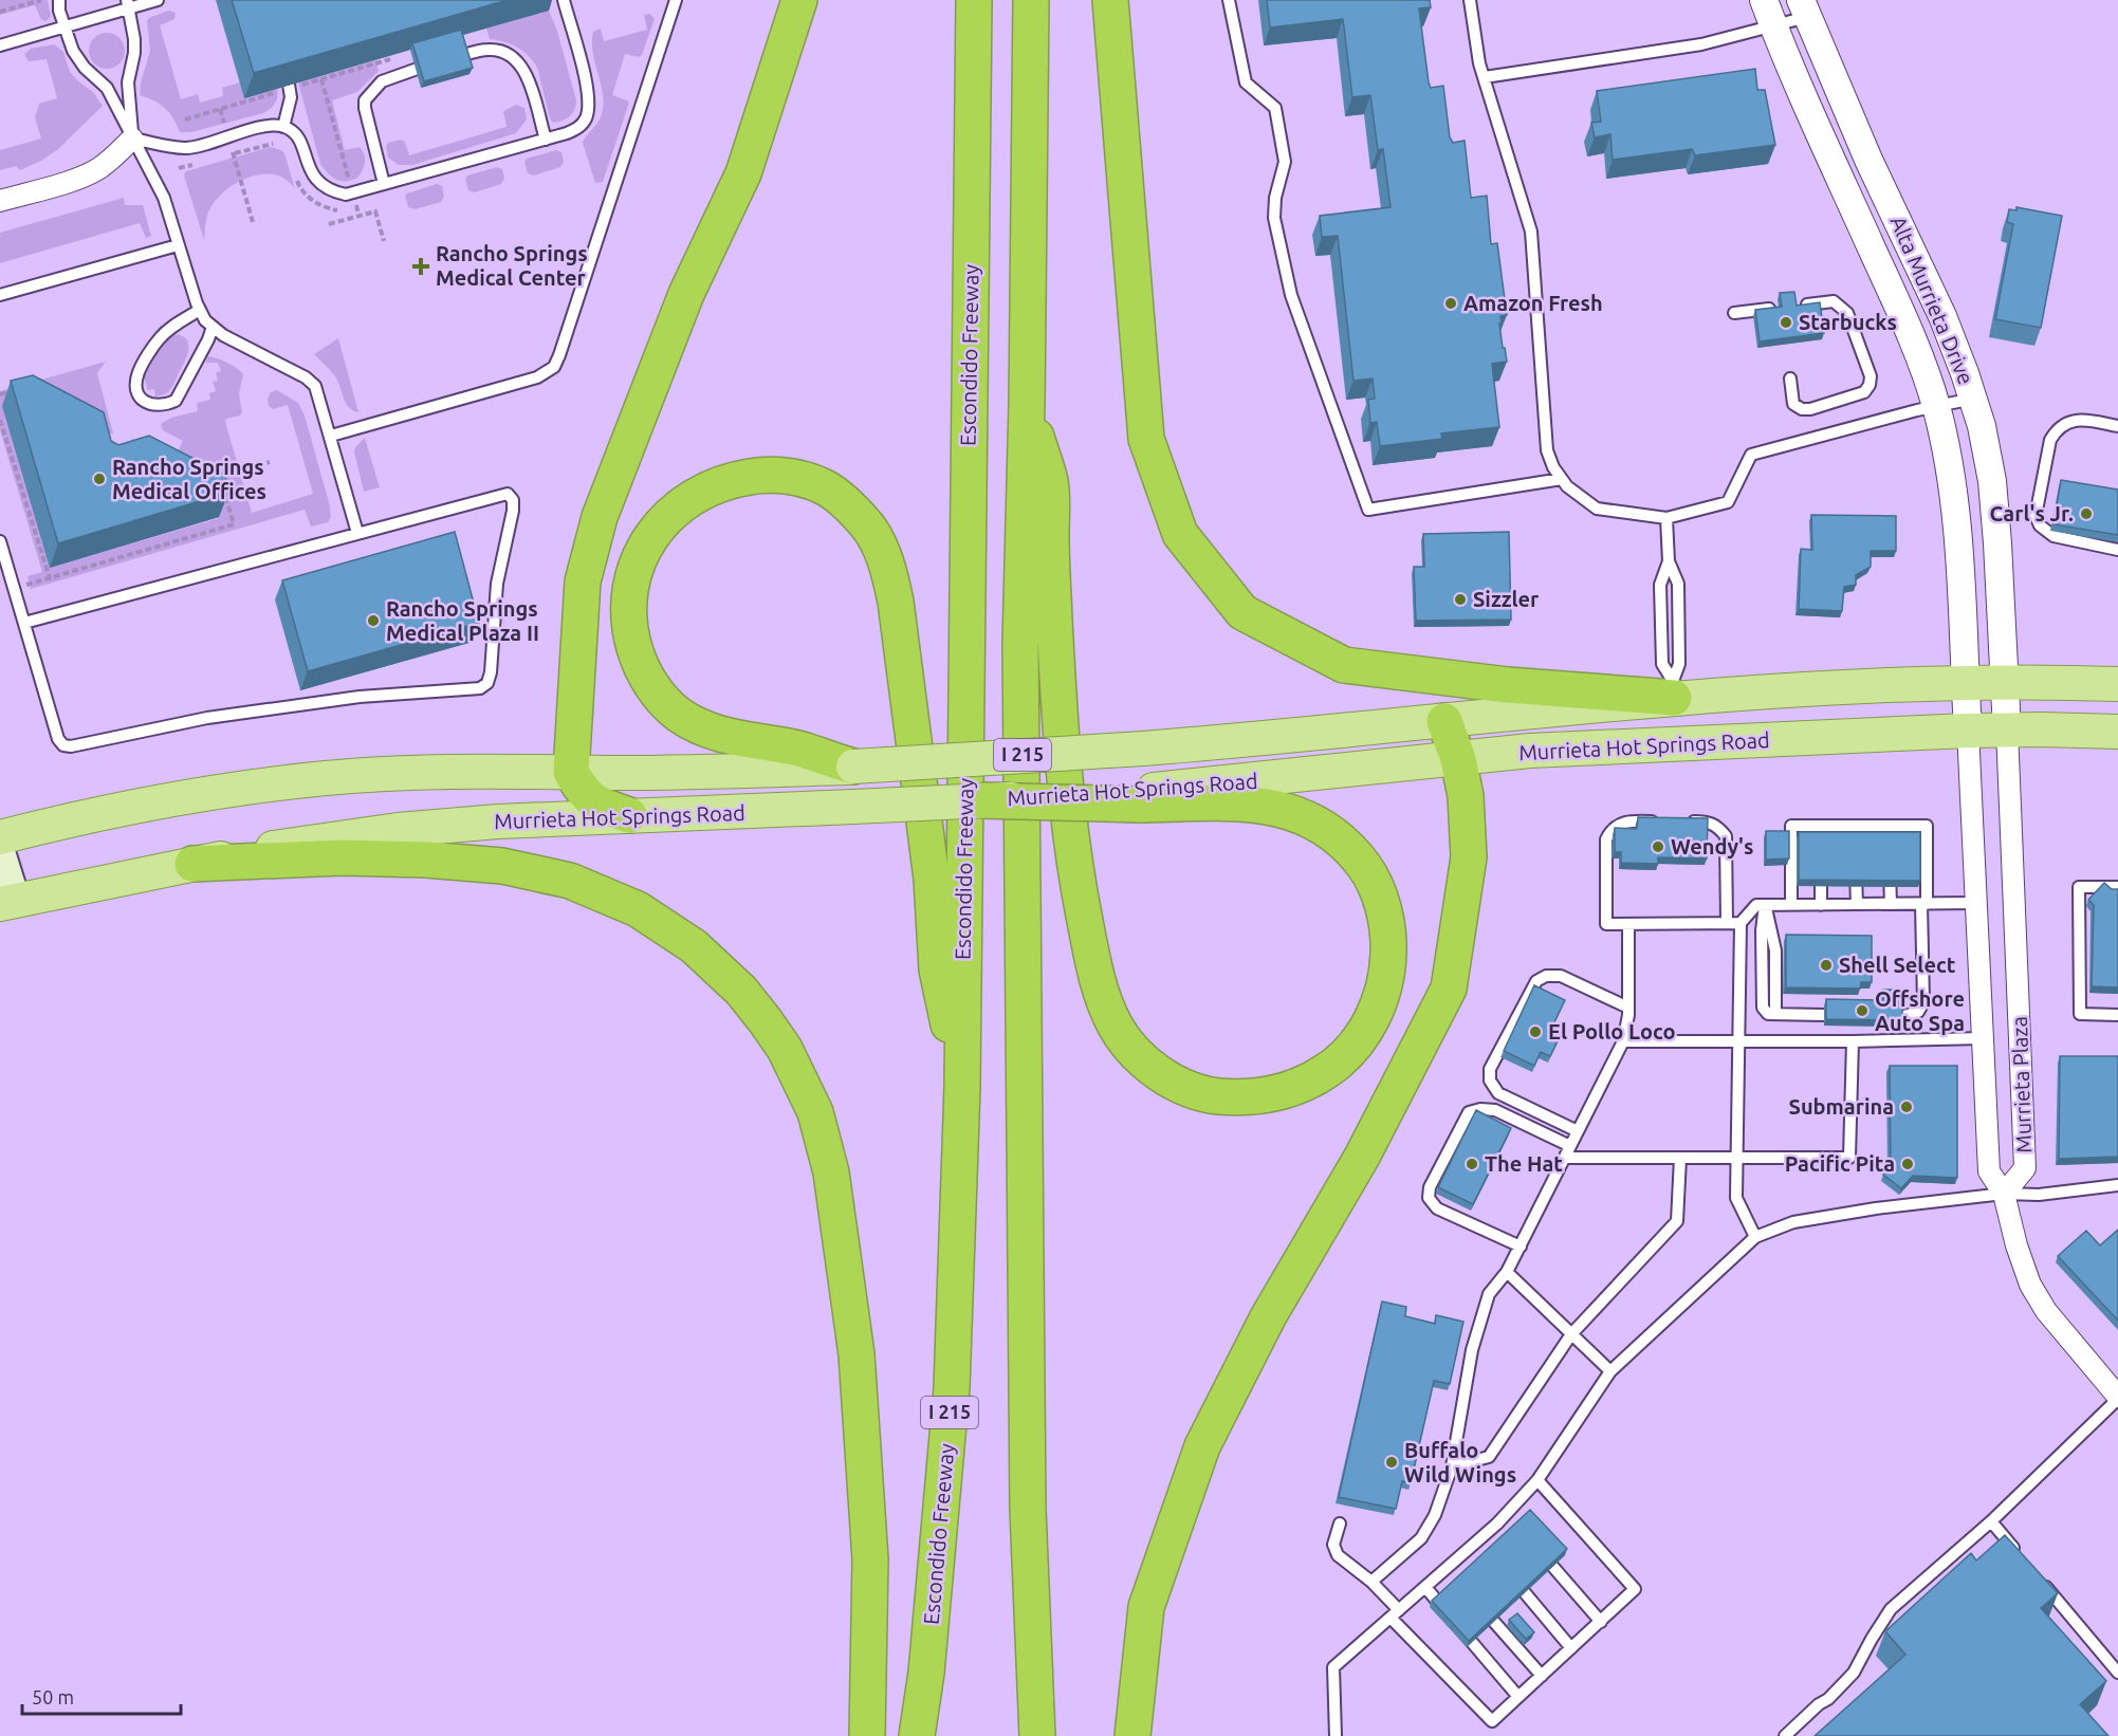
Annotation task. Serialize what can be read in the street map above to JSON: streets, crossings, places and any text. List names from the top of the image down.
{
  "streets": {
    "highway": ["Escondido Freeway", "I 215"],
    "main road": ["Murrieta Hot Springs Road"],
    "street": ["Alta Murrieta Drive", "Murrieta Plaza"]
  },
  "crossings": [
    ["Alta Murrieta Drive", "Murrieta Hot Springs Road"],
    ["Alta Murrieta Drive", "Murrieta Plaza"],
    ["Murrieta Hot Springs Road", "Murrieta Plaza"]
  ],
  "places": {
    "health": ["Rancho Springs Medical Center"],
    "other": [
      "Amazon Fresh",
      "Starbucks",
      "Rancho Springs Medical Offices",
      "Carl's Jr.",
      "Sizzler",
      "Rancho Springs Medical Plaza II",
      "Wendy's",
      "Shell Select",
      "Offshore Auto Spa",
      "El Pollo Loco",
      "Submarina",
      "The Hat",
      "Pacific Pita",
      "Buffalo Wild Wings"
    ]
  },
  "scale_bar": "50 m"
}
